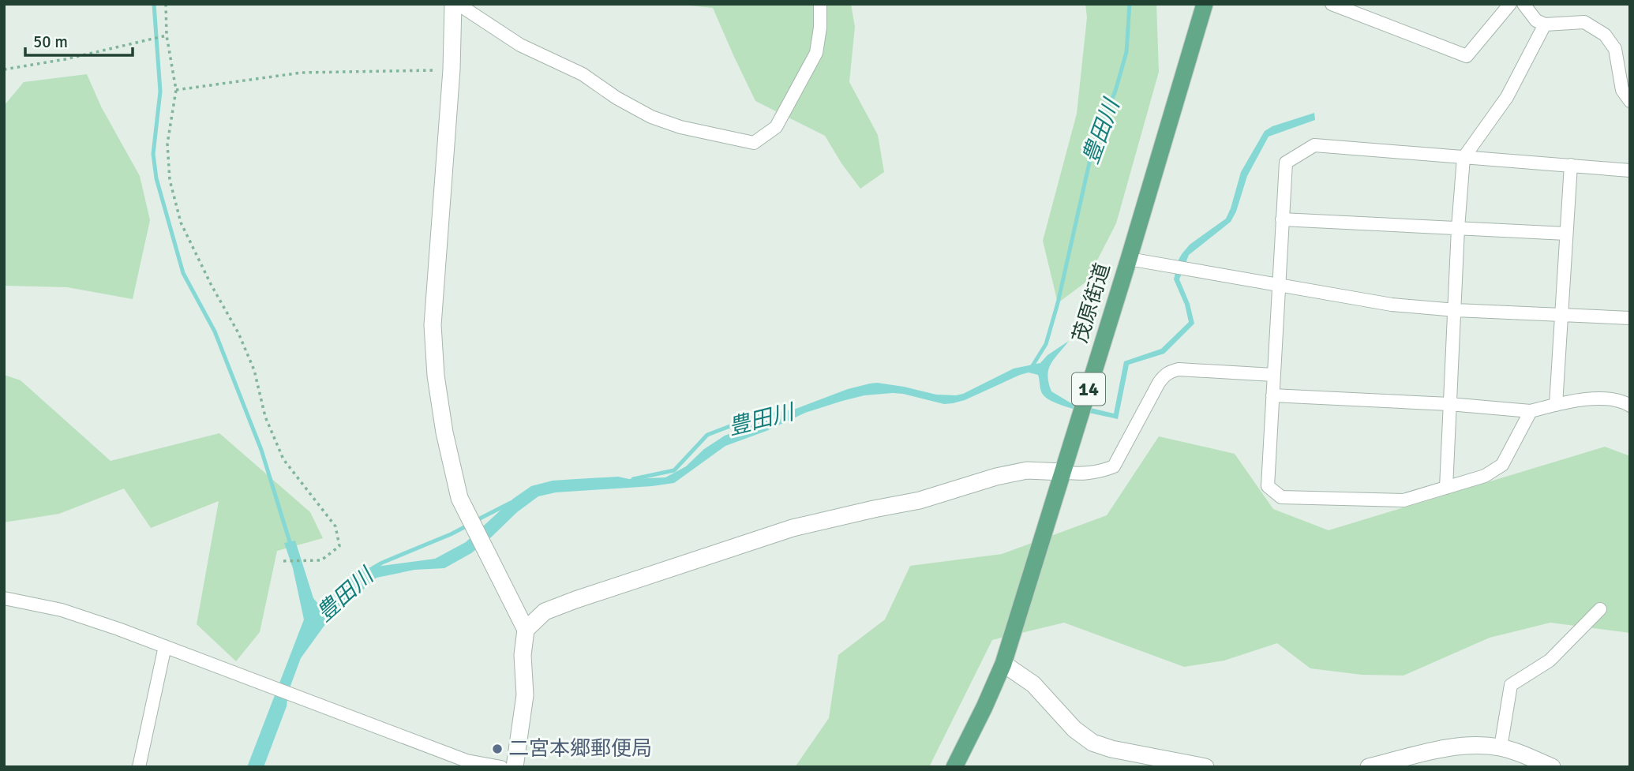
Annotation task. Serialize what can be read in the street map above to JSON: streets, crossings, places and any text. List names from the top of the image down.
{
  "streets": {
    "main road": ["茂原街道", "14"]
  },
  "water": ["豊田川"],
  "places": ["二宮本郷郵便局"],
  "scale_bar": "50 m"
}
